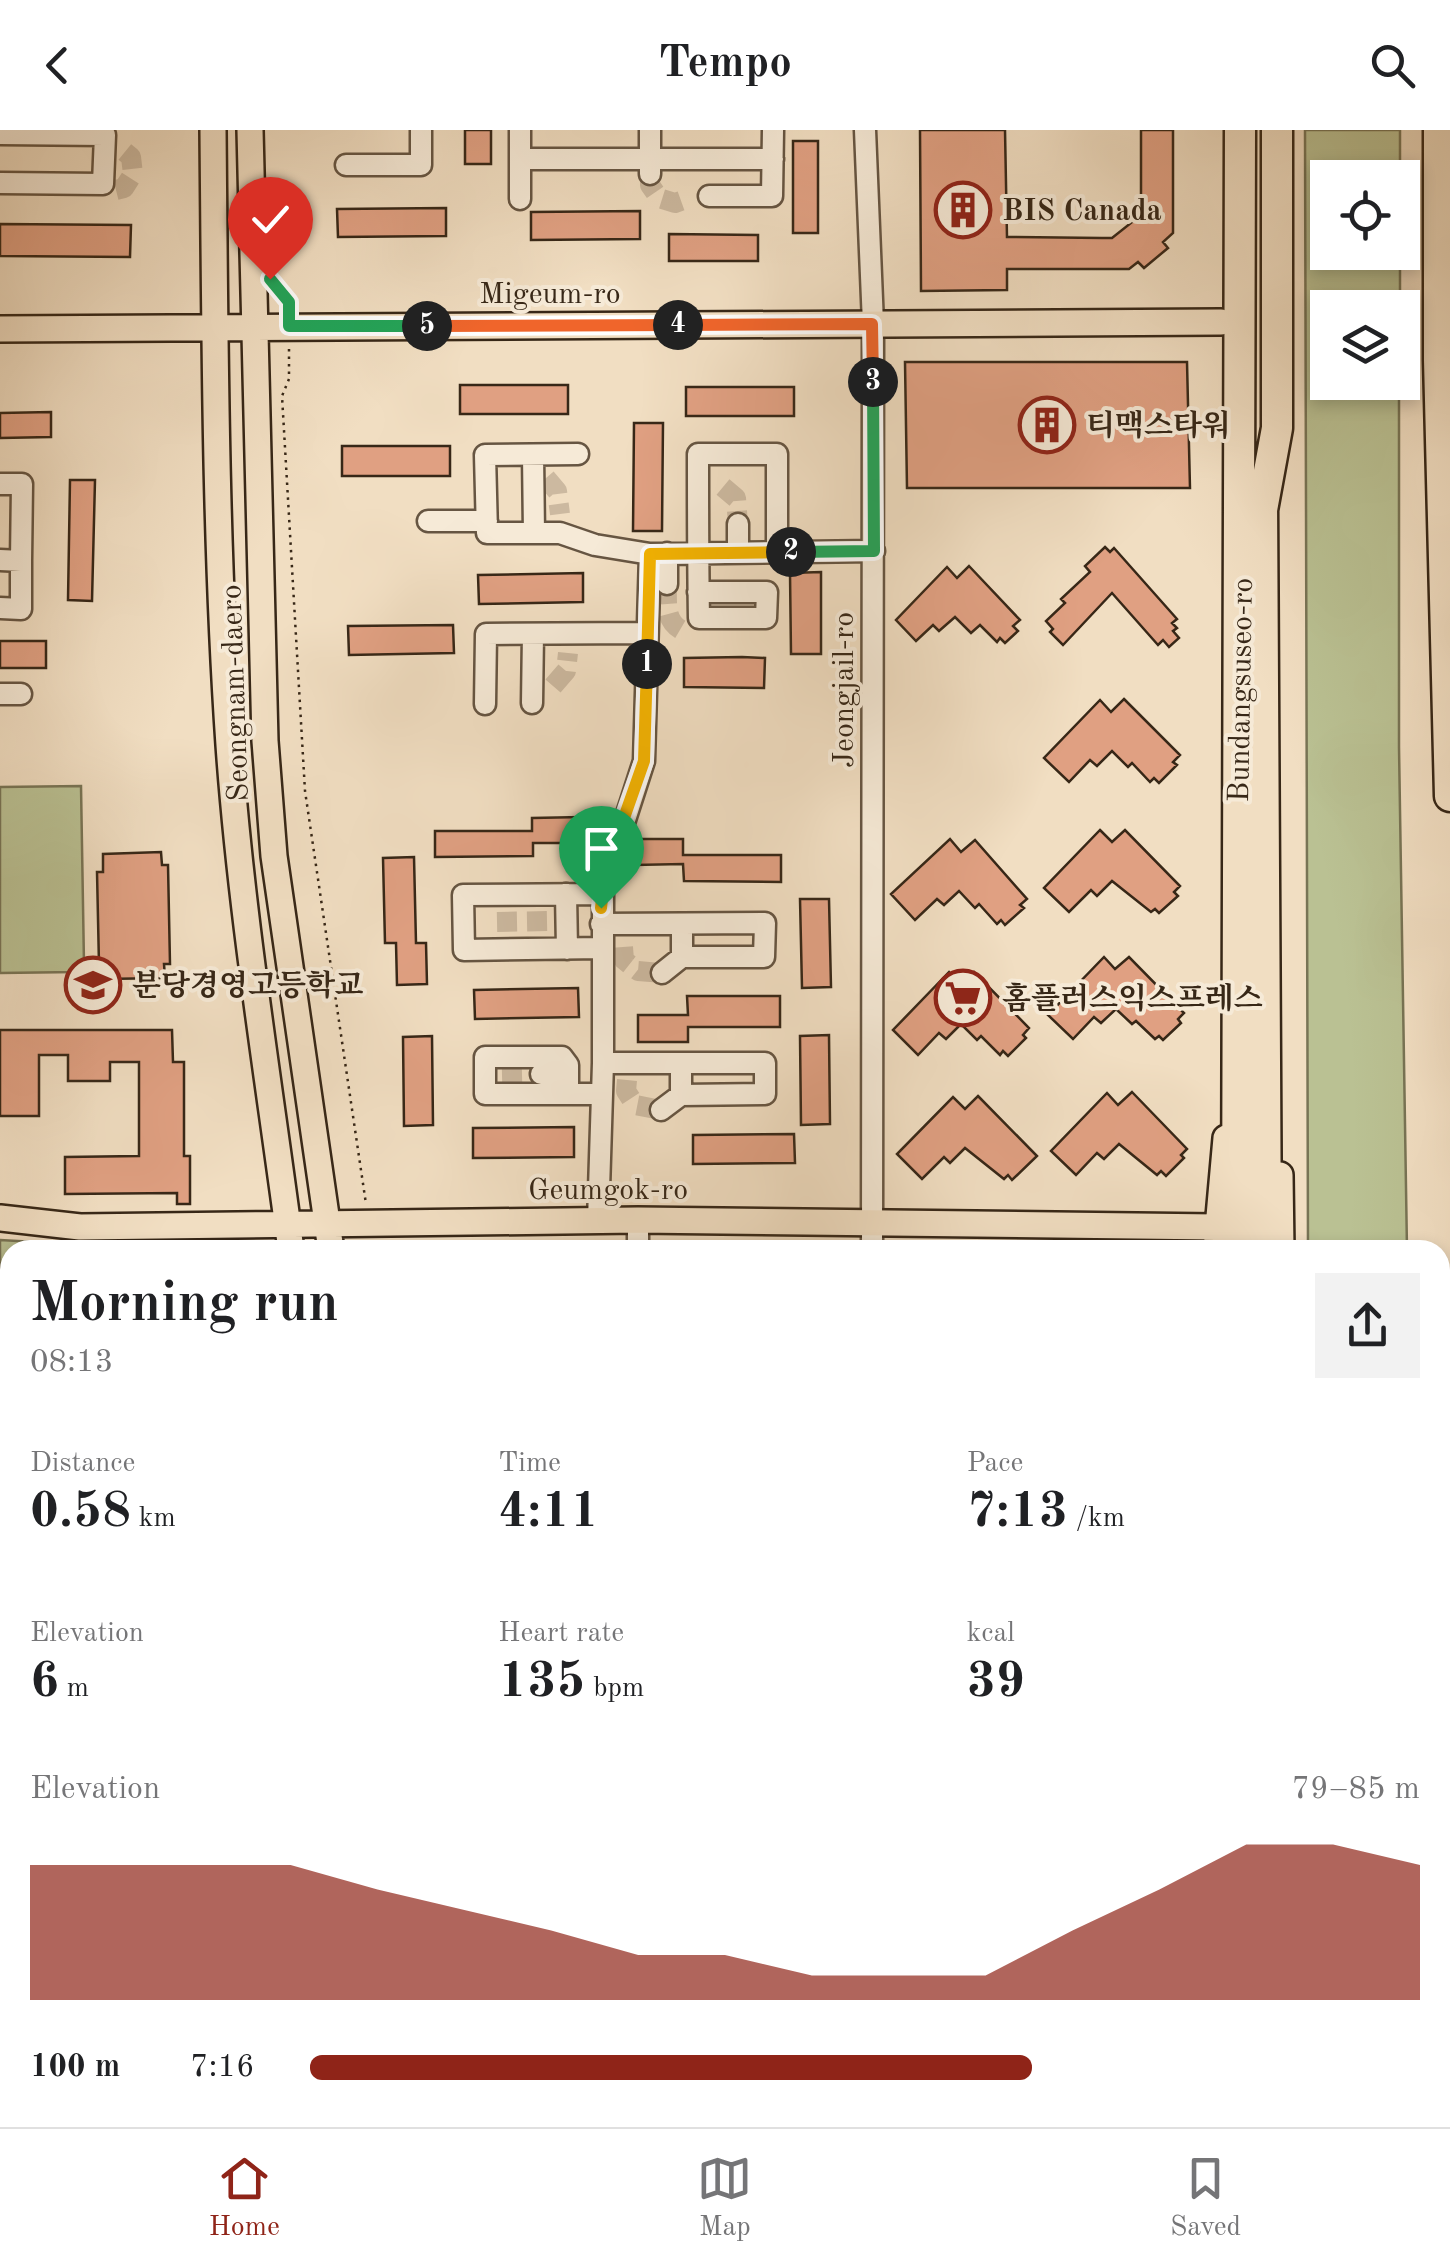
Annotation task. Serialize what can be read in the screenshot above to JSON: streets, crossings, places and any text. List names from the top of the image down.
{
  "streets": {
    "highway": ["Bundangsuseo-ro"],
    "main road": ["Migeum-ro", "Seongnam-daero", "Geumgok-ro"],
    "street": ["Jeongjail-ro"]
  },
  "crossings": [
    ["Migeum-ro", "Jeongjail-ro"],
    ["Migeum-ro", "Seongnam-daero"],
    ["Jeongjail-ro", "Geumgok-ro"],
    ["Seongnam-daero", "Geumgok-ro"]
  ],
  "places": {
    "building": ["BIS Canada", "티맥스타워"],
    "school or university": ["분당경영고등학교"],
    "supermarket": ["홈플러스익스프레스"]
  },
  "page": {
    "header": "Tempo",
    "pins": [
      "4",
      "5",
      "3",
      "2",
      "1"
    ],
    "heading": ["Morning run", "08:13"],
    "stats": [
      ["Distance", "0.58 km"],
      ["Time", "4:11"],
      ["Pace", "7:13 /km"],
      ["Elevation", "6 m"],
      ["Heart rate", "135 bpm"],
      ["kcal", "39"]
    ],
    "chart": ["Elevation", "79–85 m"],
    "list": [
      {
        "name": "100 m",
        "note": "7:16"
      }
    ],
    "tabs": ["Home", "Map", "Saved"]
  }
}
